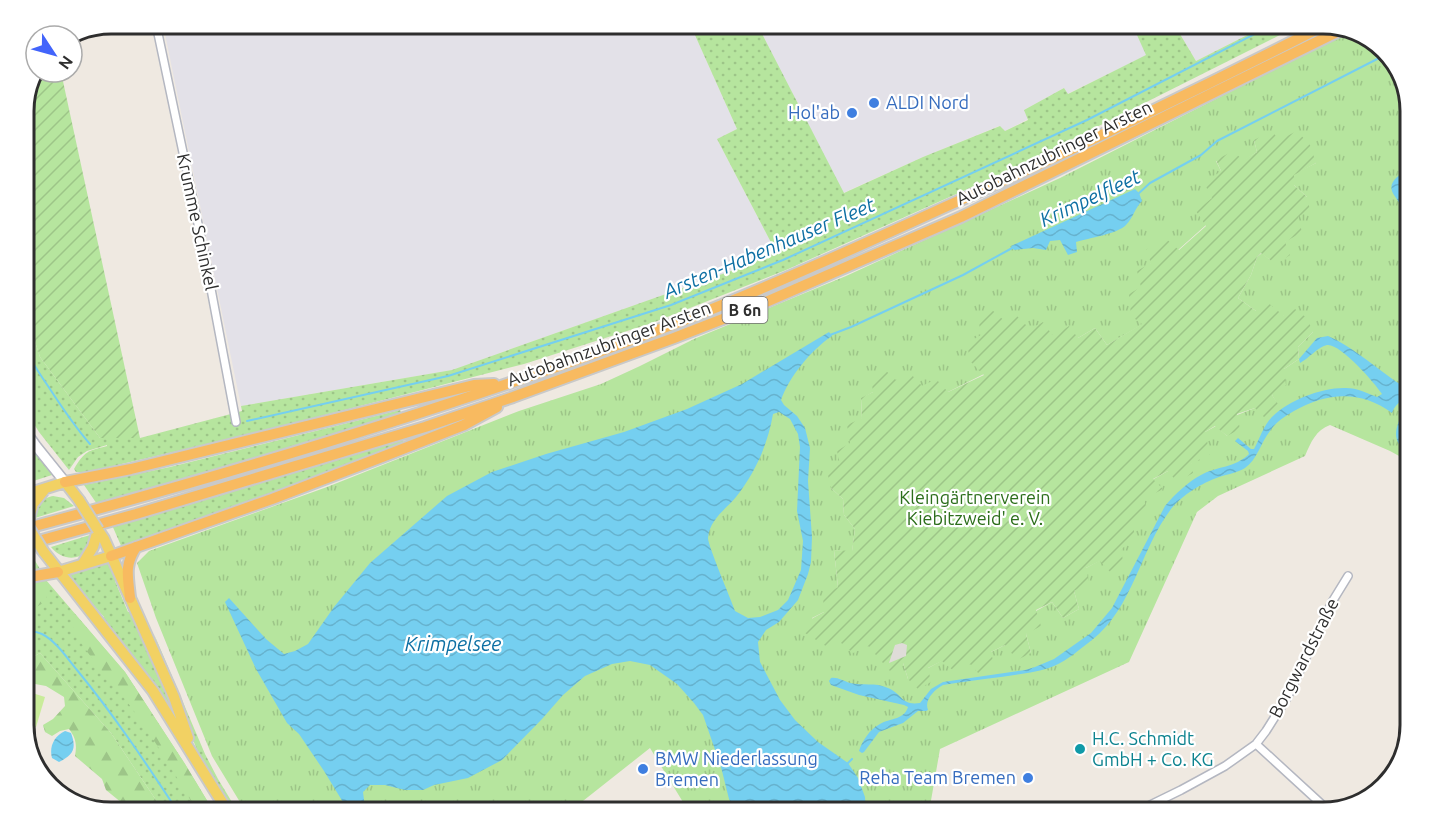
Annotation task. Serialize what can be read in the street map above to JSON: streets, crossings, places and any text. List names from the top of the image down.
{
  "streets": {
    "highway": ["Autobahnzubringer Arsten", "B 6n"],
    "street": ["Krumme Schinkel", "Borgwardstraße"]
  },
  "water": ["Krimpelfleet", "Arsten-Habenhauser Fleet", "Krimpelsee"],
  "parks": ["Kleingärtnerverein Kiebitzweid' e. V."],
  "places": [
    "ALDI Nord",
    "Hol'ab",
    "H.C. Schmidt GmbH + Co. KG",
    "BMW Niederlassung Bremen",
    "Reha Team Bremen"
  ],
  "north": "bottom right"
}
